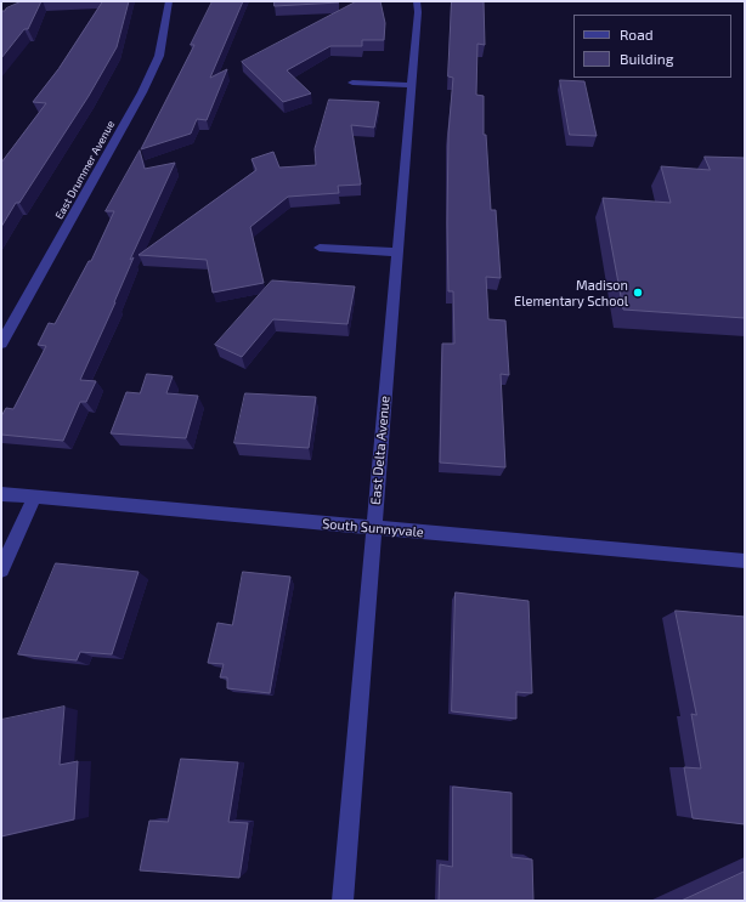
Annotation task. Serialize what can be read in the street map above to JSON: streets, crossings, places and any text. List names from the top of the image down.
{
  "streets": {
    "street": ["East Drummer Avenue", "East Delta Avenue", "South Sunnyvale"]
  },
  "crossings": [
    ["East Delta Avenue", "South Sunnyvale"]
  ],
  "places": ["Madison Elementary School"],
  "legend": ["Road", "Building"]
}
